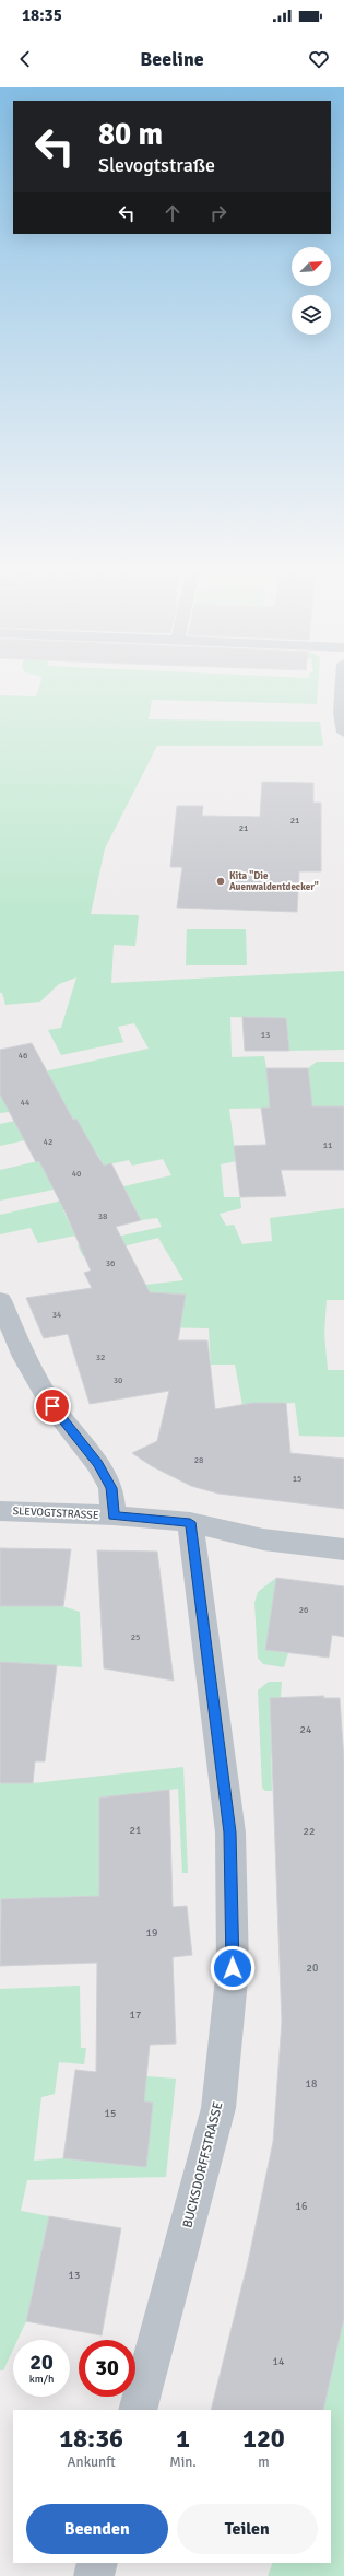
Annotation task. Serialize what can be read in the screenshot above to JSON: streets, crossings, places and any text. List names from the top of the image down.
{
  "streets": {
    "street": ["SLEVOGTSTRASSE", "BUCKSDORFFSTRASSE"]
  },
  "crossings": [
    ["SLEVOGTSTRASSE", "BUCKSDORFFSTRASSE"]
  ],
  "places": ["Kita \"Die Auenwaldentdecker\""],
  "house_numbers": [
    "21",
    "21",
    "13",
    "46",
    "44",
    "42",
    "11",
    "40",
    "38",
    "36",
    "34",
    "32",
    "30",
    "28",
    "15",
    "26",
    "25",
    "24",
    "21",
    "22",
    "19",
    "20",
    "17",
    "18",
    "15",
    "16",
    "13",
    "14"
  ],
  "north": "top right",
  "page": {
    "status": "18:35",
    "header": "Beeline",
    "turn": ["80 m", "Slevogtstraße"],
    "speed": "20 km/h",
    "limit": "30",
    "eta": [
      "18:36",
      "Ankunft",
      "1",
      "Min.",
      "120",
      "m"
    ],
    "buttons": ["Beenden", "Teilen"]
  }
}
